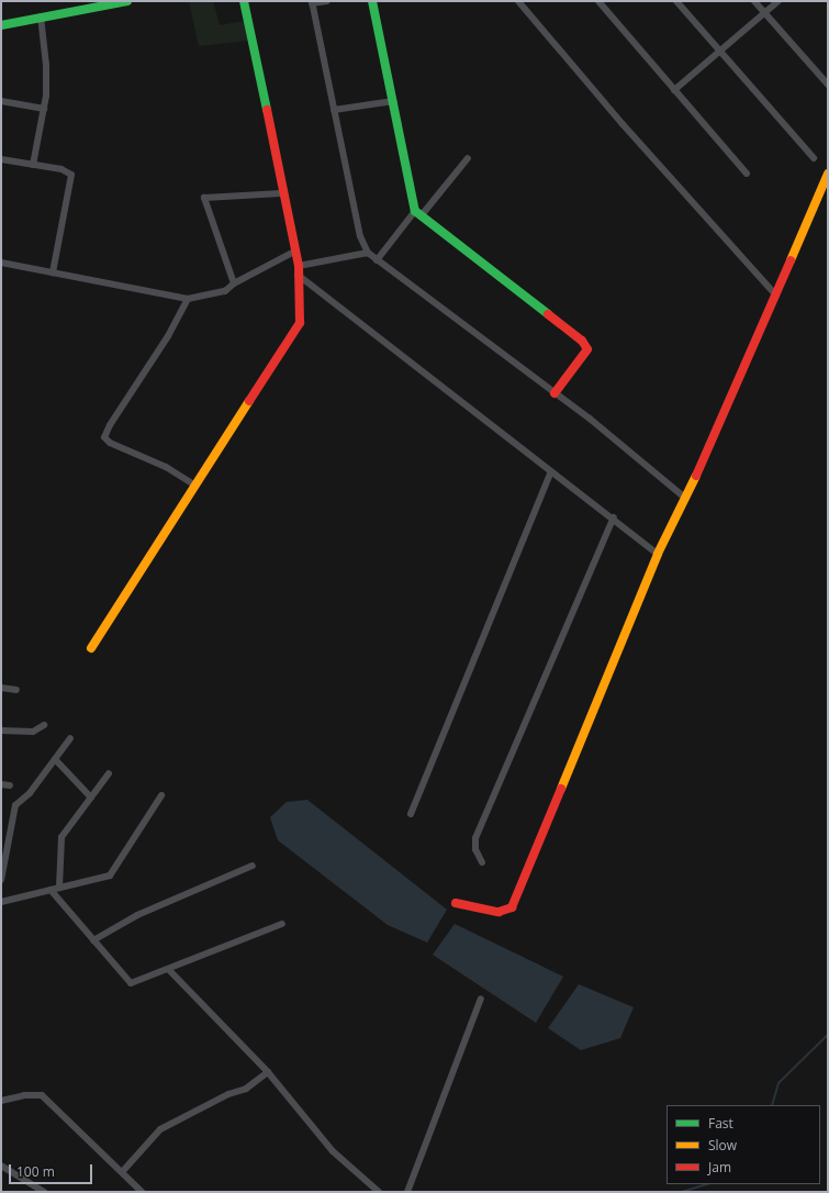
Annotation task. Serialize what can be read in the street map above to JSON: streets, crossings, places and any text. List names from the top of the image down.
{
  "legend": ["Fast", "Slow", "Jam"],
  "scale_bar": "100 m"
}
